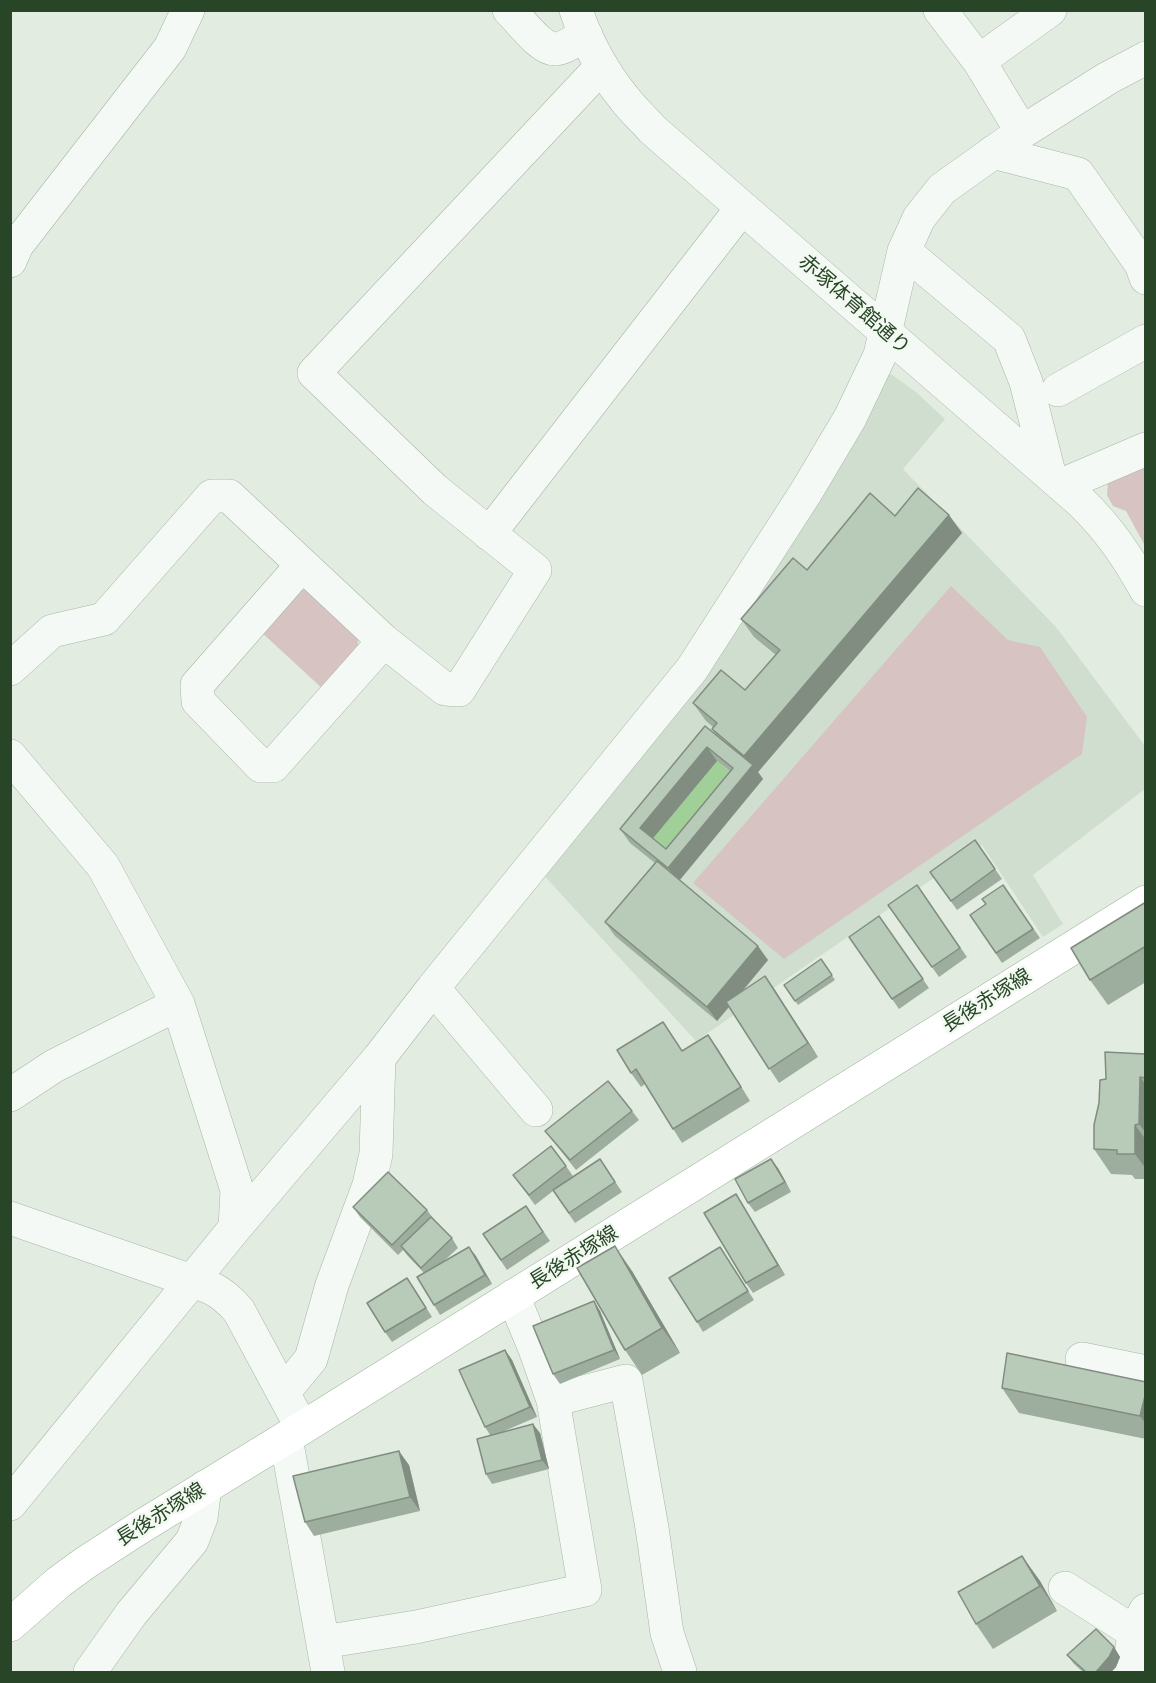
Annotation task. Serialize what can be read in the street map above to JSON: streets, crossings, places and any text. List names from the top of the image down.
{
  "streets": {
    "main road": ["長後赤塚線"],
    "street": ["赤塚体育館通り"]
  }
}
